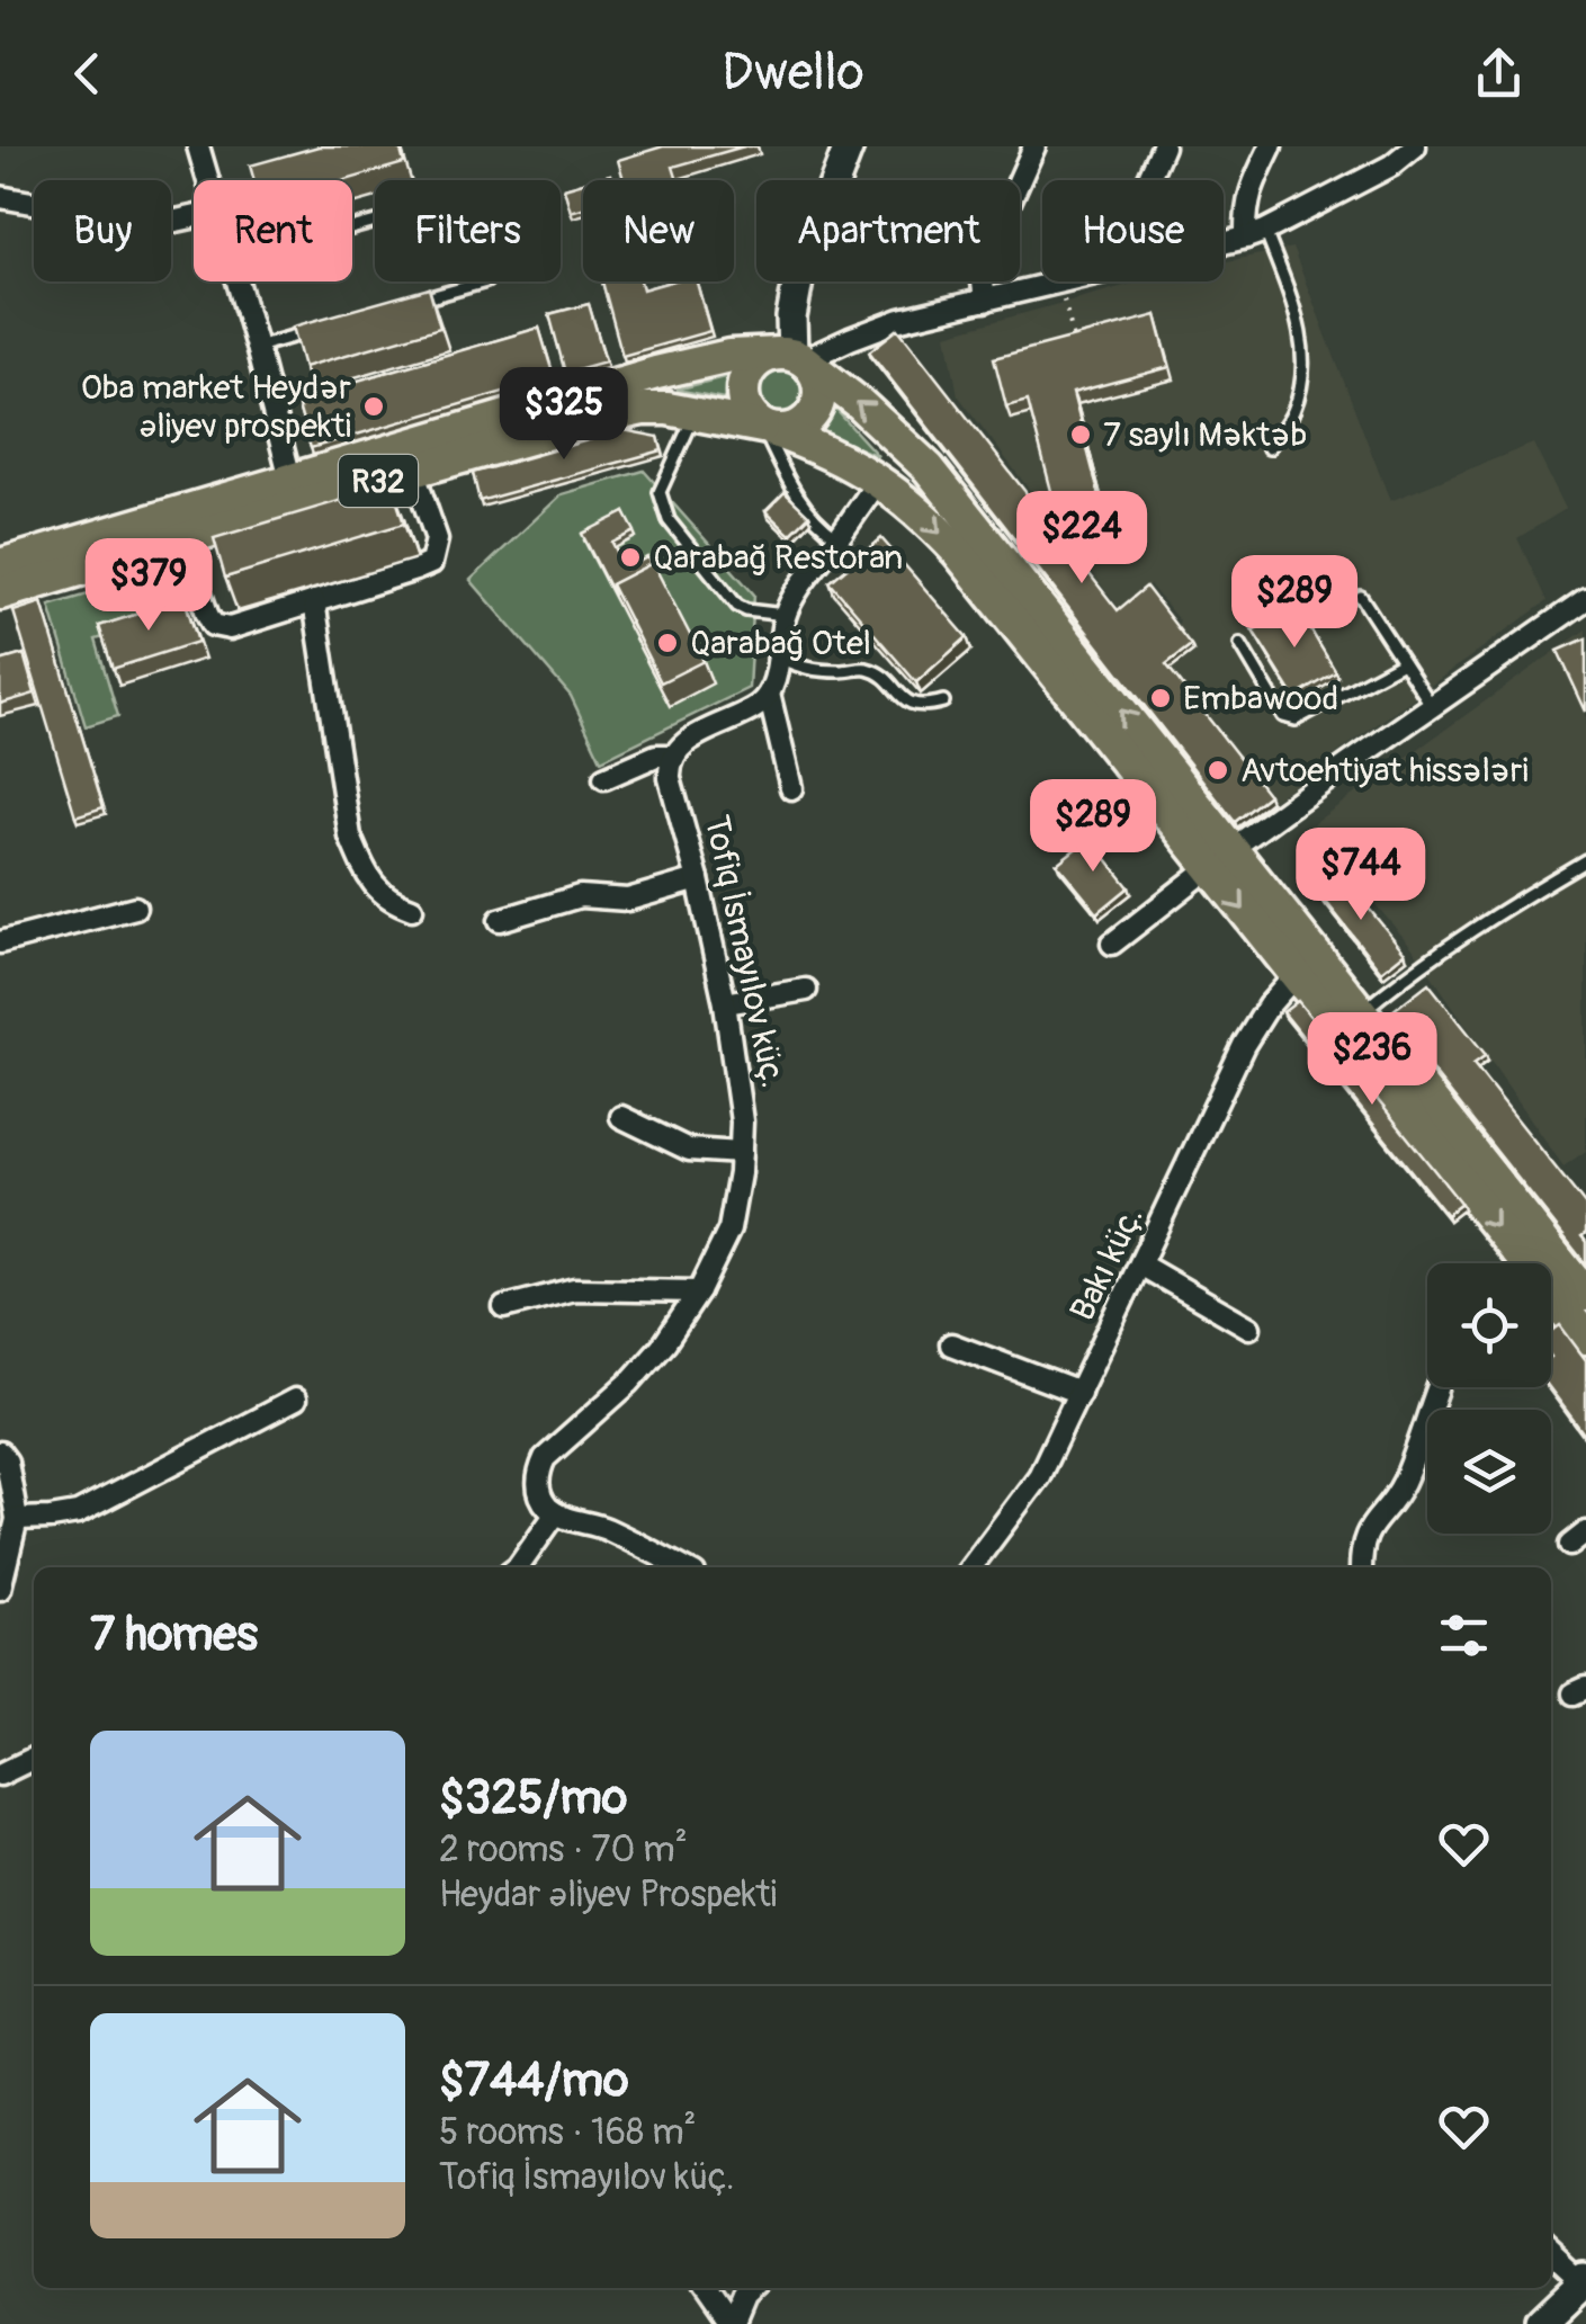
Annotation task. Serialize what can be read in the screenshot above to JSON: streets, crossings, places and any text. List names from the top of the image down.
{
  "streets": {
    "main road": ["R32"],
    "street": ["Tofiq İsmayılov küç.", "Bakı küç."]
  },
  "crossings": [
    ["R32", "Bakı küç."]
  ],
  "places": [
    "Oba market Heydər Əliyev prospekti",
    "7 saylı Məktəb",
    "Qarabağ Restoran",
    "Qarabağ Otel",
    "Embawood",
    "Avtoehtiyat hissələri"
  ],
  "page": {
    "header": "Dwello",
    "chip": [
      "Buy",
      "Rent",
      "Filters",
      "New",
      "Apartment",
      "House"
    ],
    "price": [
      "$325",
      "$224",
      "$379",
      "$289",
      "$289",
      "$744",
      "$236"
    ],
    "heading": "7 homes",
    "list": [
      {
        "name": "$325/mo",
        "note": "2 rooms · 70 m² · Heydar Əliyev Prospekti"
      },
      {
        "name": "$744/mo",
        "note": "5 rooms · 168 m² · Tofiq İsmayılov küç."
      }
    ]
  }
}
